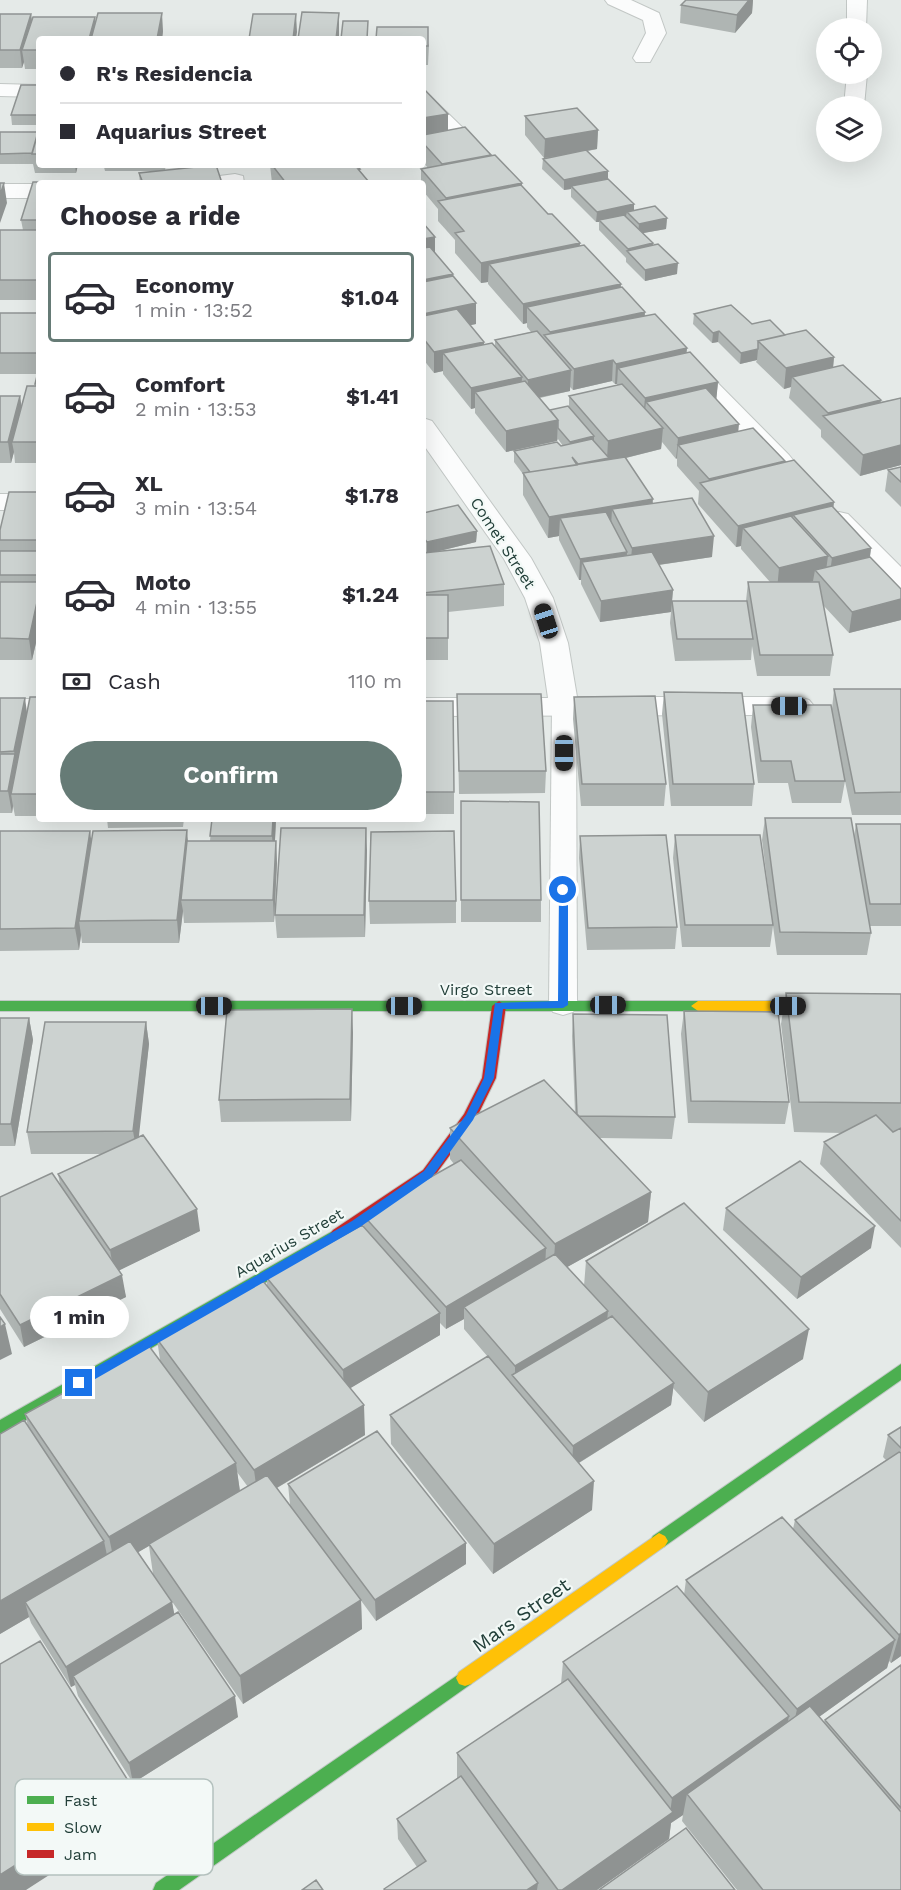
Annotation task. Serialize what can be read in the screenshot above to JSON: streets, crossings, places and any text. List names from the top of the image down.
{
  "streets": {
    "street": [
      "Comet Street",
      "Virgo Street",
      "Aquarius Street",
      "Mars Street"
    ]
  },
  "crossings": [
    ["Virgo Street", "Aquarius Street"]
  ],
  "legend": ["Fast", "Slow", "Jam"],
  "page": {
    "banner": ["R's Residencia", "Aquarius Street"],
    "heading": "Choose a ride",
    "list": [
      {
        "name": "Economy",
        "note": "1 min · 13:52",
        "value": "$1.04"
      },
      {
        "name": "Comfort",
        "note": "2 min · 13:53",
        "value": "$1.41"
      },
      {
        "name": "XL",
        "note": "3 min · 13:54",
        "value": "$1.78"
      },
      {
        "name": "Moto",
        "note": "4 min · 13:55",
        "value": "$1.24"
      }
    ],
    "pay": ["Cash", "110 m"],
    "buttons": "Confirm",
    "bubble": "1 min"
  }
}
